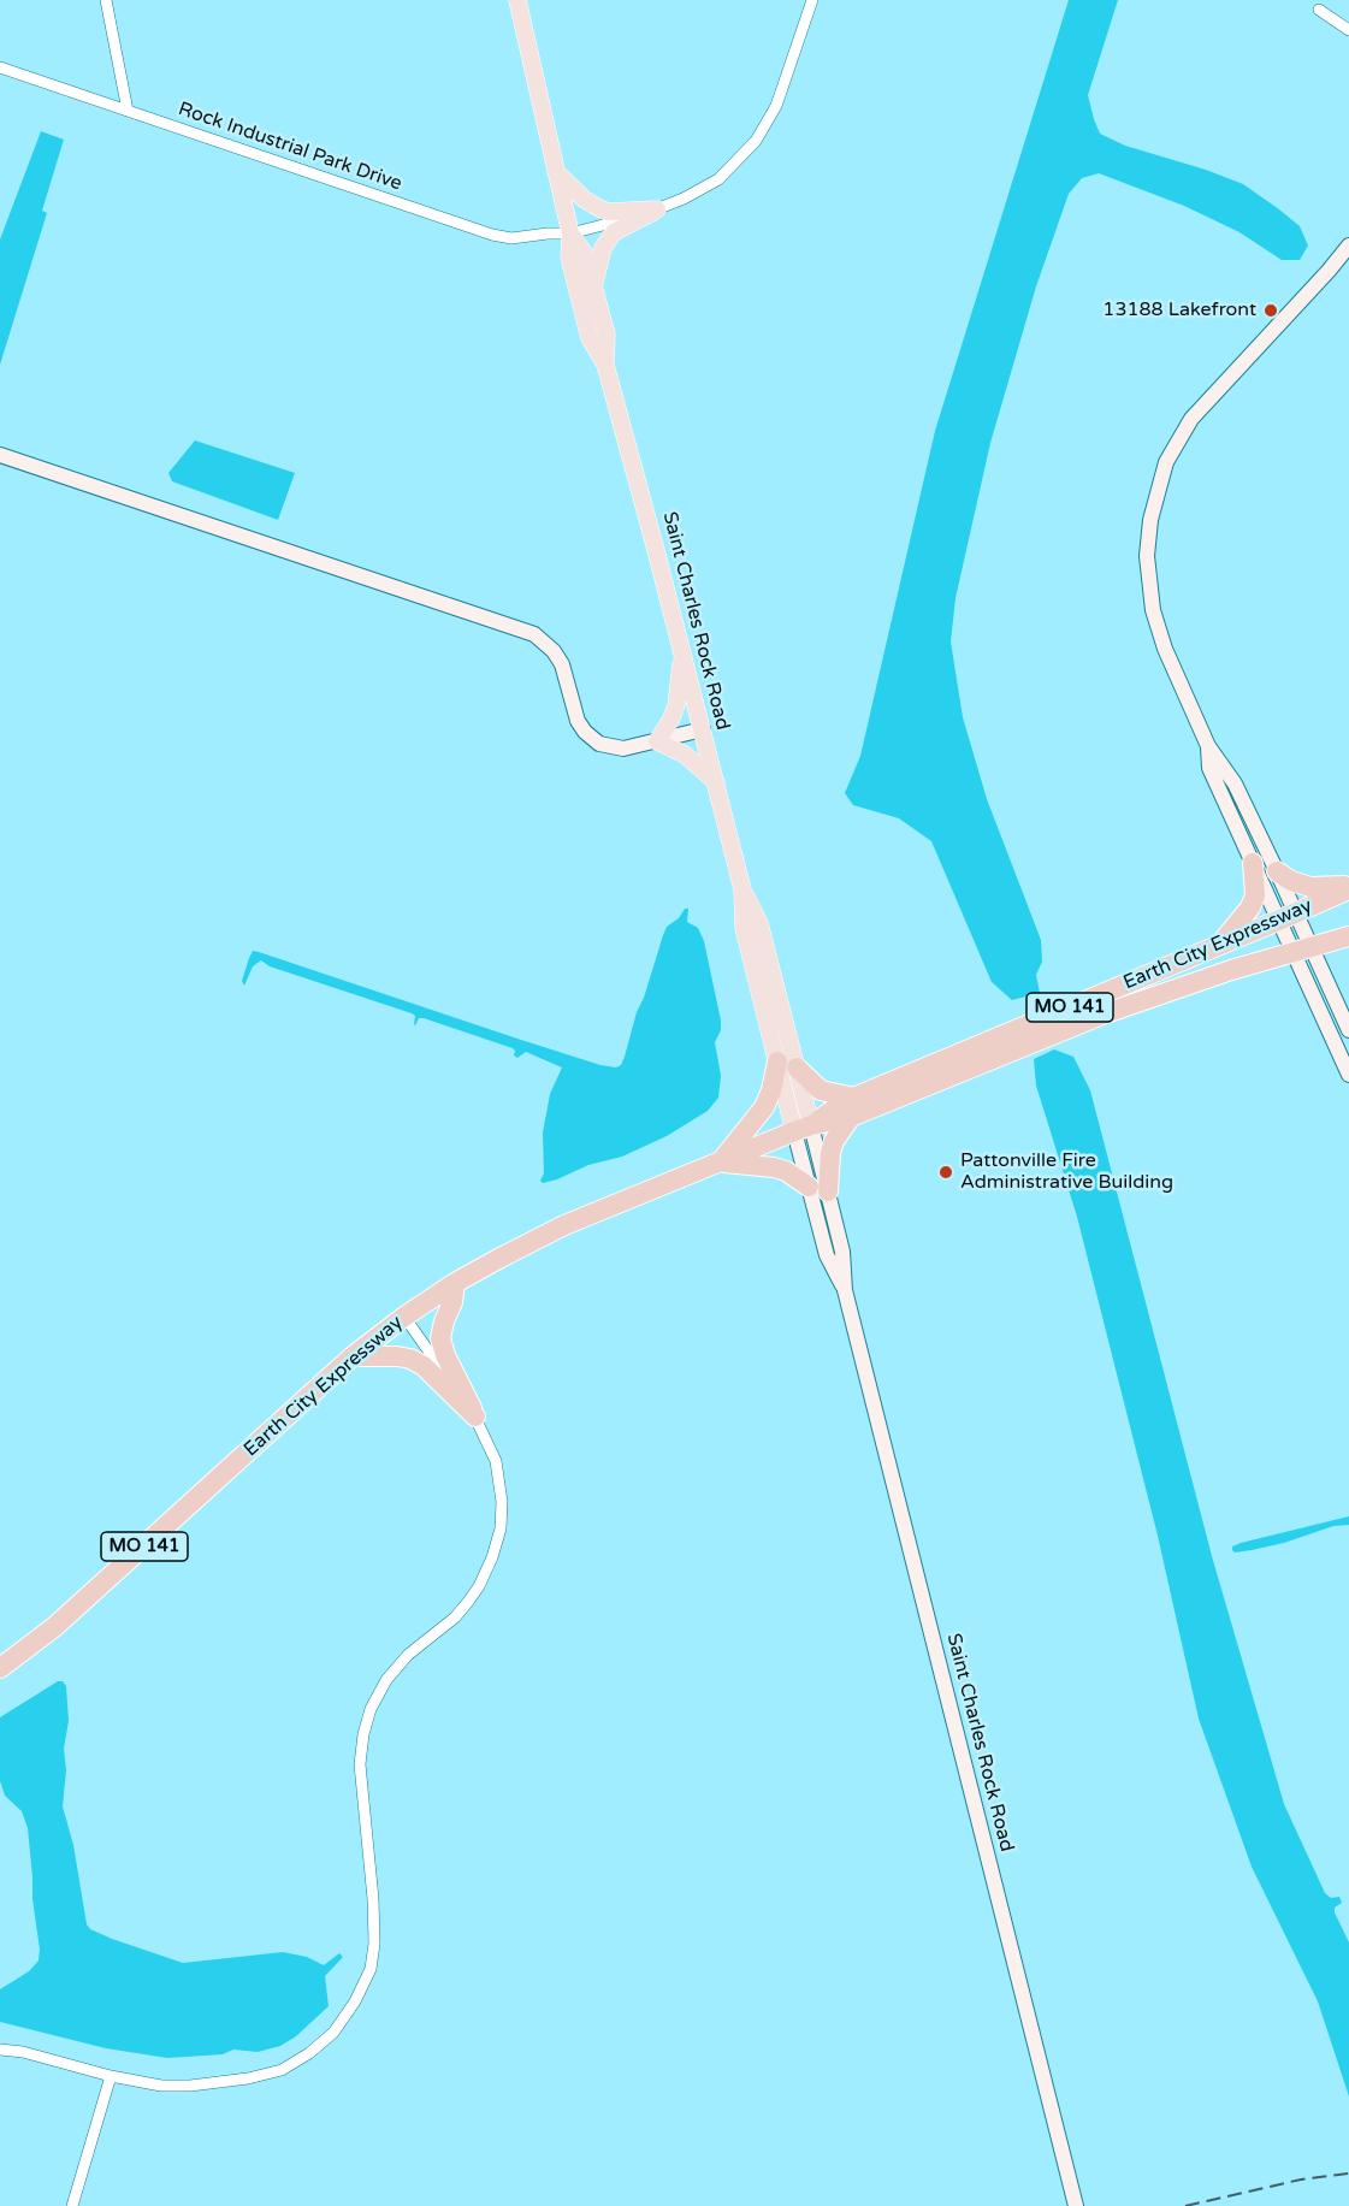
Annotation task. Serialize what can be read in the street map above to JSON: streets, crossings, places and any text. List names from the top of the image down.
{
  "streets": {
    "highway": ["Earth City Expressway", "MO 141"],
    "main road": ["Saint Charles Rock Road"],
    "street": ["Rock Industrial Park Drive"]
  },
  "crossings": [
    ["Rock Industrial Park Drive", "Saint Charles Rock Road"],
    ["Saint Charles Rock Road", "Earth City Expressway"]
  ],
  "places": ["13188 Lakefront", "Pattonville Fire Administrative Building"]
}
